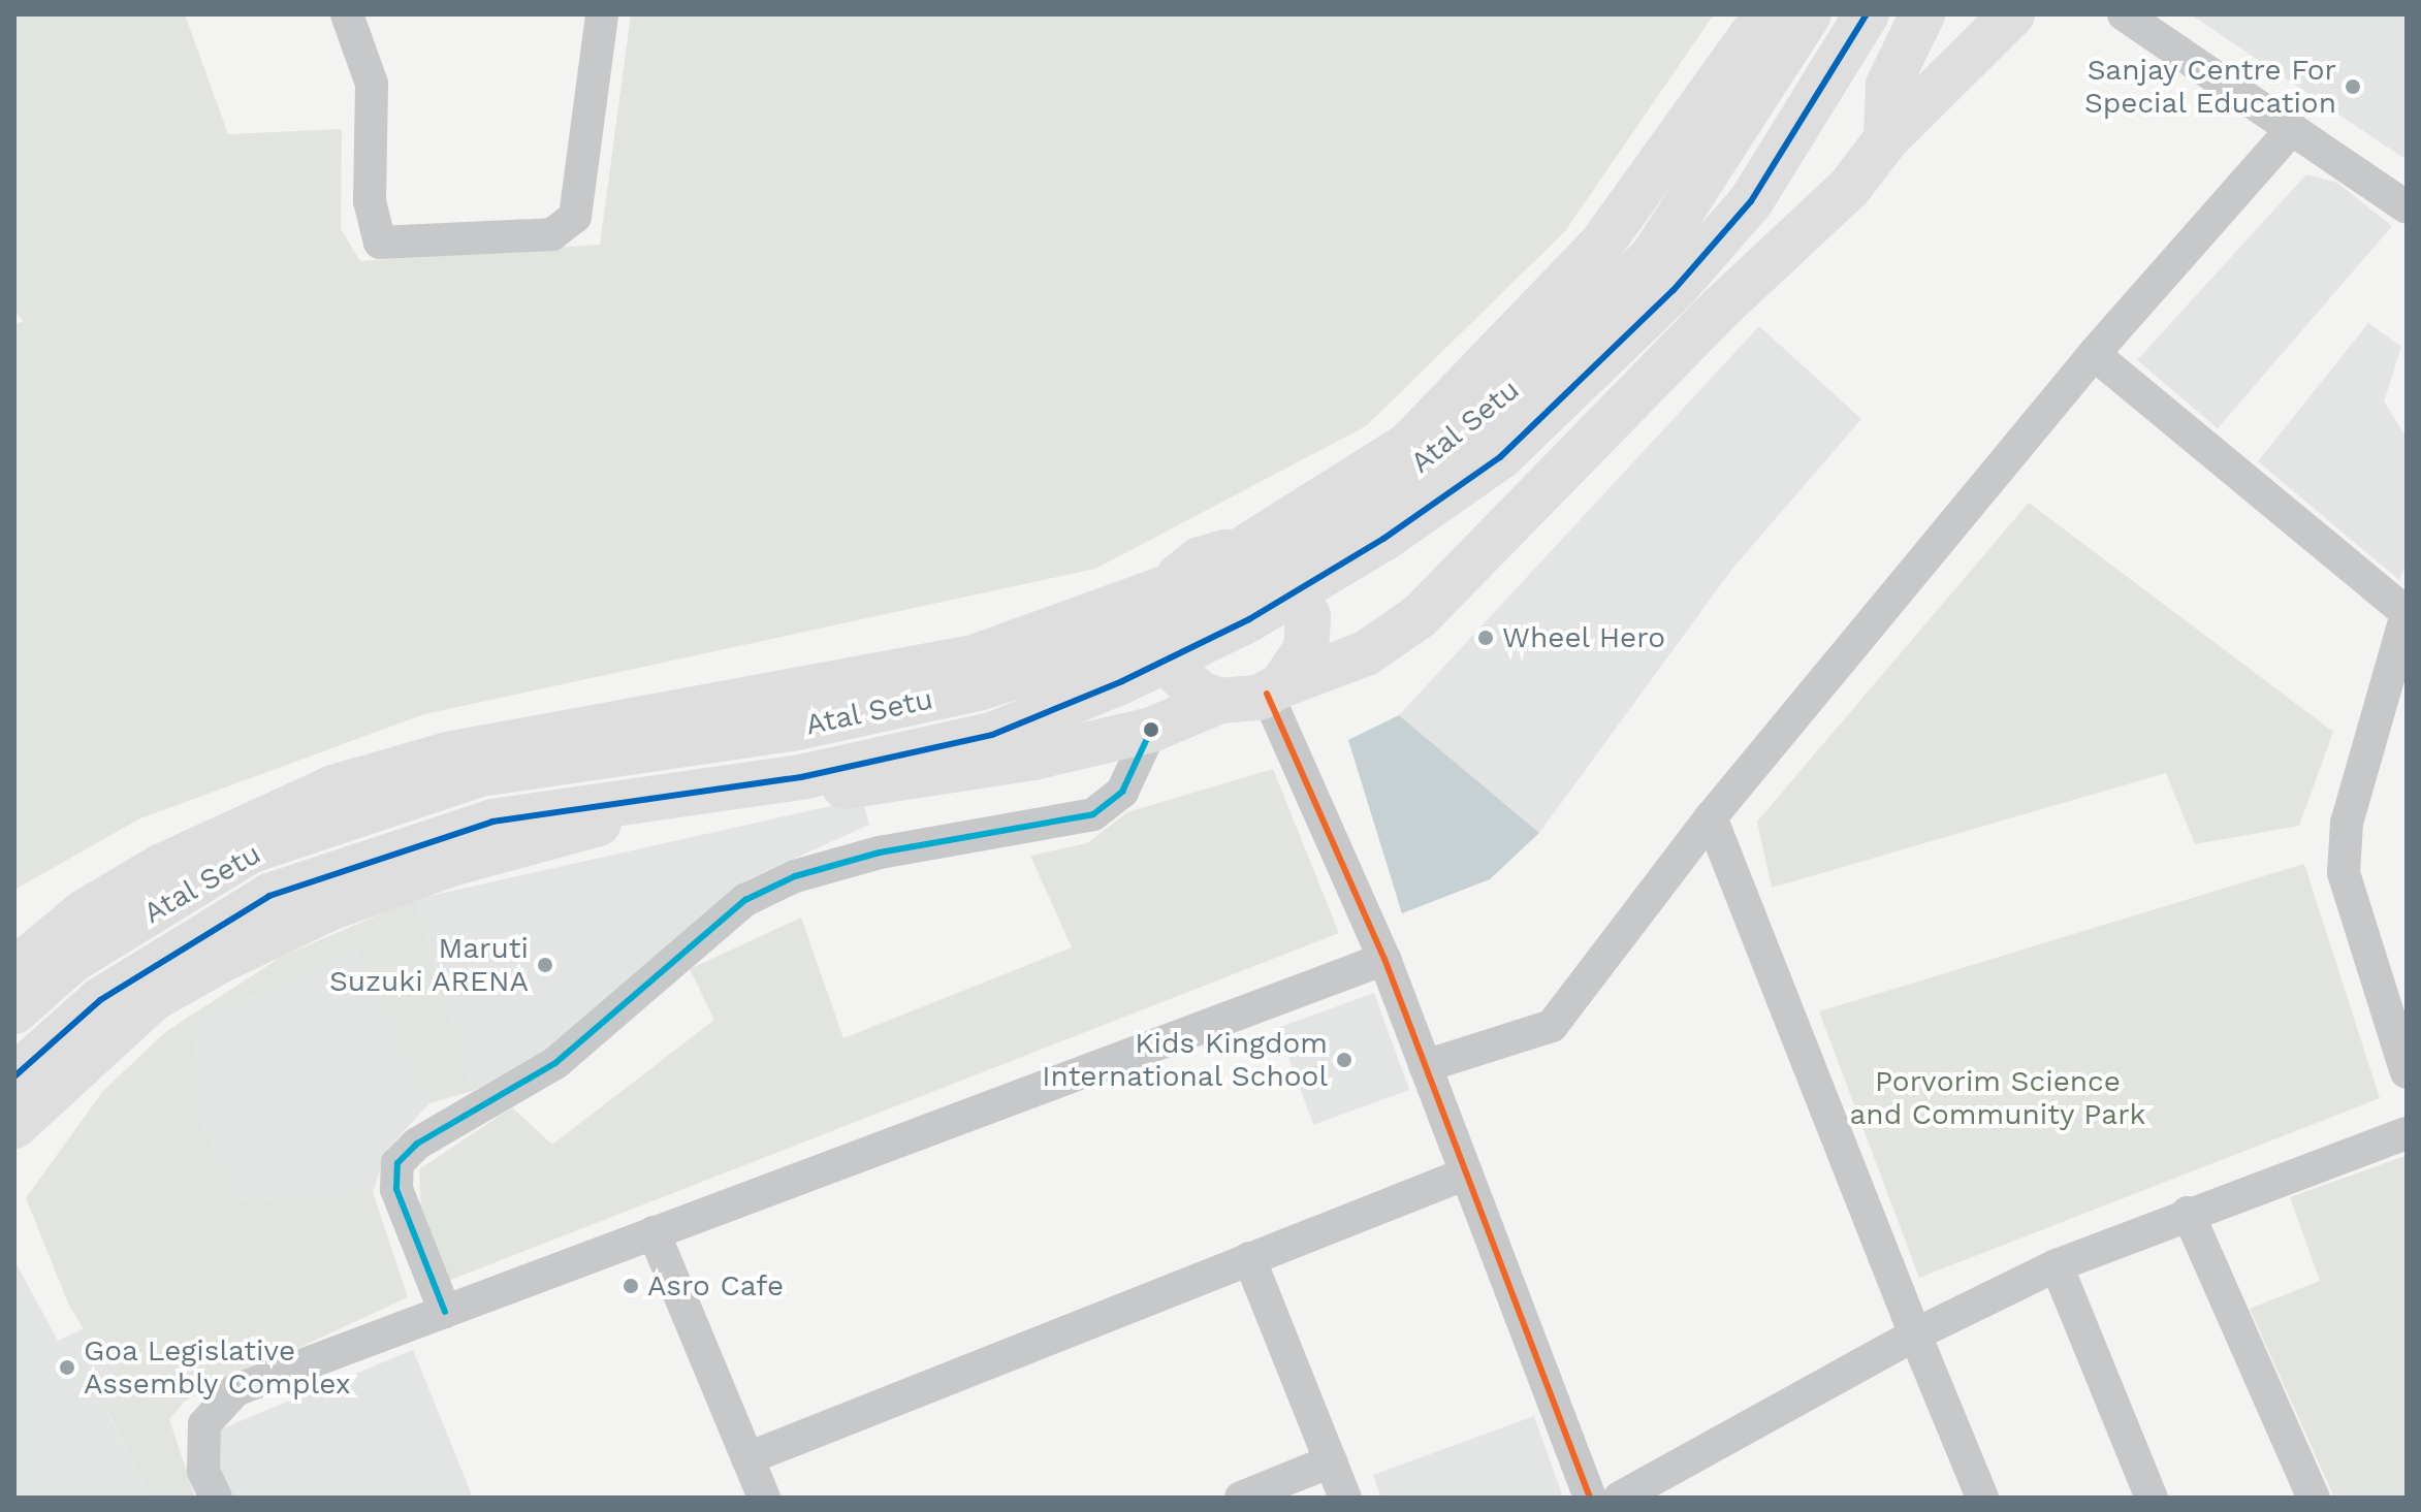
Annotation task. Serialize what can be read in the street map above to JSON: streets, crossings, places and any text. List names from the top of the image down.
{
  "streets": {
    "main road": ["Atal Setu"]
  },
  "parks": ["Porvorim Science and Community Park"],
  "places": [
    "Sanjay Centre For Special Education",
    "Wheel Hero",
    "Maruti Suzuki ARENA",
    "Kids Kingdom International School",
    "Asro Cafe",
    "Goa Legislative Assembly Complex"
  ]
}
